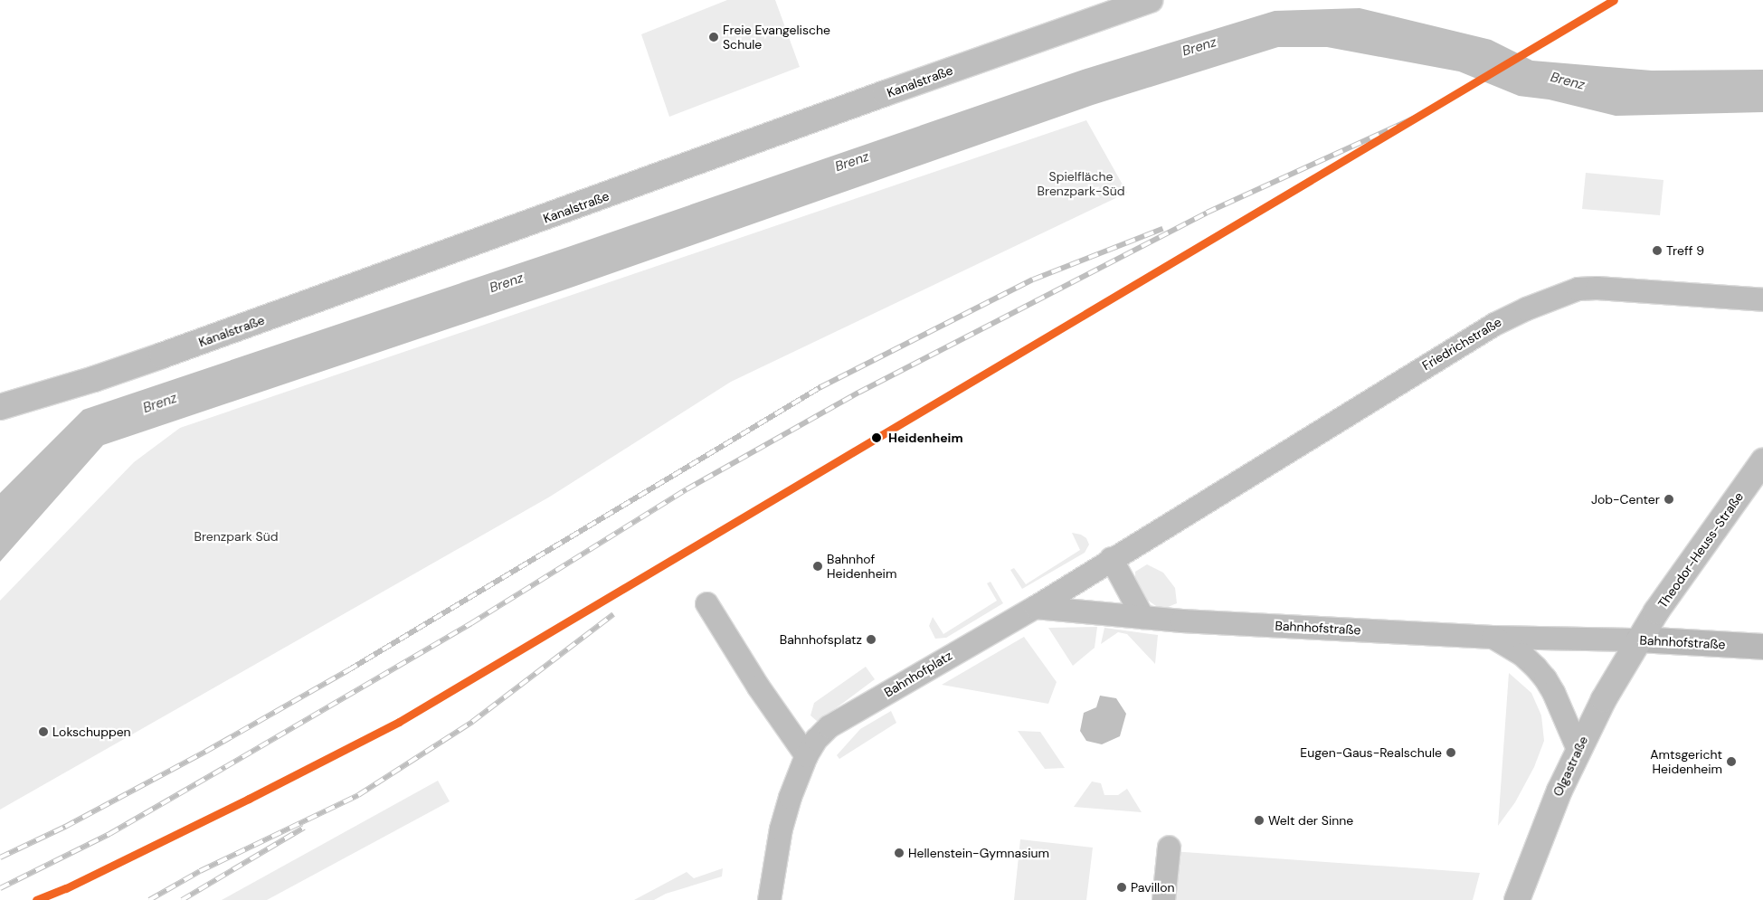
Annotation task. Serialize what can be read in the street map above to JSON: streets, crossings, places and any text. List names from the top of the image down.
{
  "streets": {
    "main road": [
      "Kanalstraße",
      "Theodor-Heuss-Straße",
      "Bahnhofstraße",
      "Olgastraße"
    ],
    "street": ["Friedrichstraße", "Bahnhofplatz"]
  },
  "crossings": [
    ["Friedrichstraße", "Bahnhofplatz"],
    ["Theodor-Heuss-Straße", "Bahnhofstraße"],
    ["Theodor-Heuss-Straße", "Olgastraße"],
    ["Bahnhofstraße", "Bahnhofplatz"],
    ["Bahnhofstraße", "Olgastraße"]
  ],
  "water": ["Brenz"],
  "parks": ["Spielfläche Brenzpark-Süd", "Brenzpark Süd"],
  "places": [
    "Freie Evangelische Schule",
    "Treff 9",
    "Heidenheim",
    "Job-Center",
    "Bahnhof Heidenheim",
    "Bahnhofsplatz",
    "Lokschuppen",
    "Eugen-Gaus-Realschule",
    "Amtsgericht Heidenheim",
    "Welt der Sinne",
    "Hellenstein-Gymnasium",
    "Pavillon"
  ]
}
